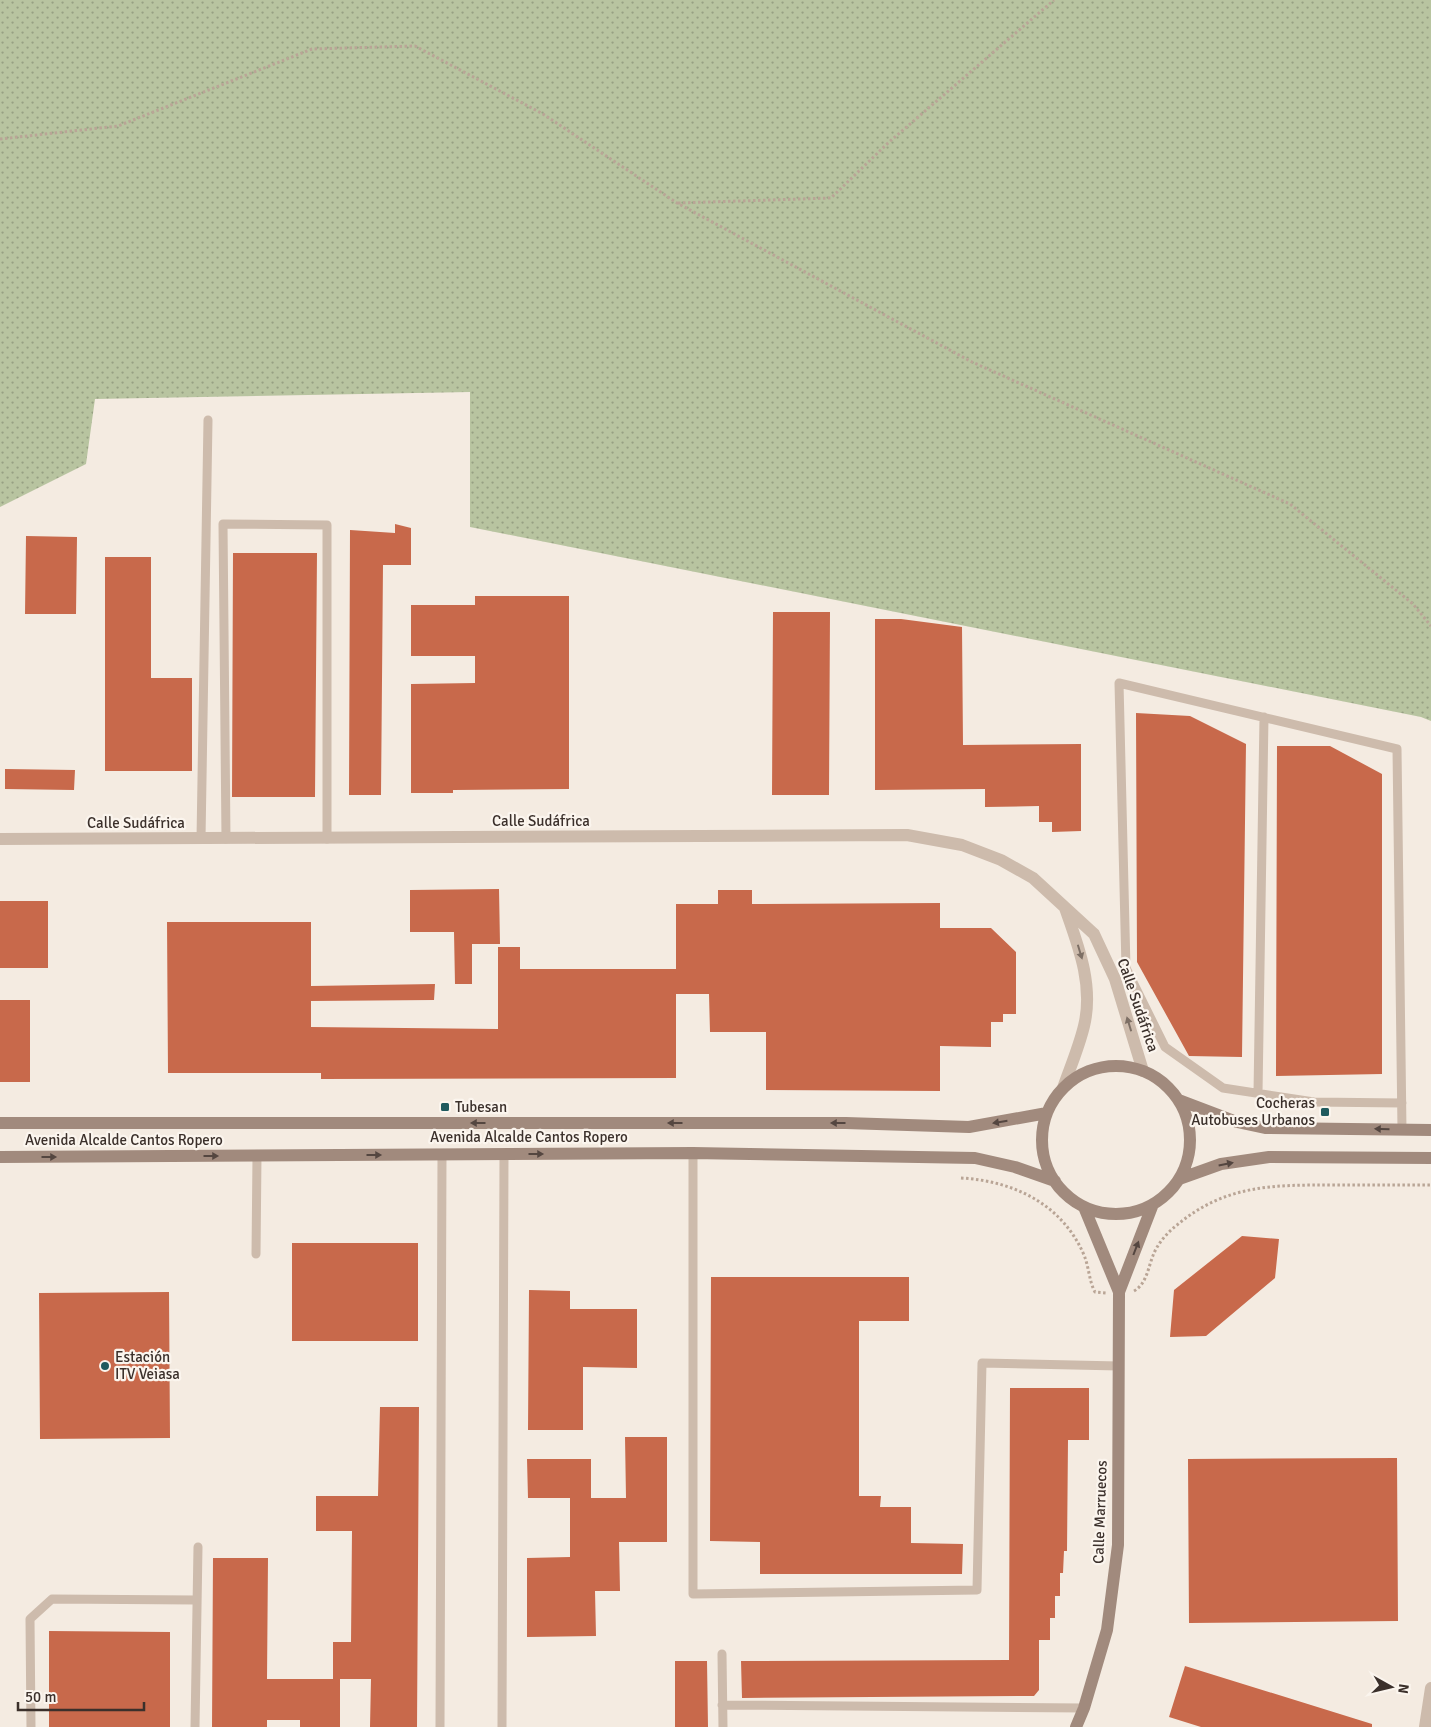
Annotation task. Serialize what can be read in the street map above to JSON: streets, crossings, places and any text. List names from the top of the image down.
{
  "streets": {
    "main road": ["Avenida Alcalde Cantos Ropero", "Calle Marruecos"],
    "street": ["Calle Sudáfrica"]
  },
  "crossings": [
    ["Calle Sudáfrica", "Avenida Alcalde Cantos Ropero"],
    ["Calle Sudáfrica", "Calle Marruecos"],
    ["Avenida Alcalde Cantos Ropero", "Calle Marruecos"]
  ],
  "places": {
    "transit": ["Tubesan", "Cocheras Autobuses Urbanos"],
    "other": ["Estación ITV Veiasa"]
  },
  "scale_bar": "50 m",
  "north": "right"
}
